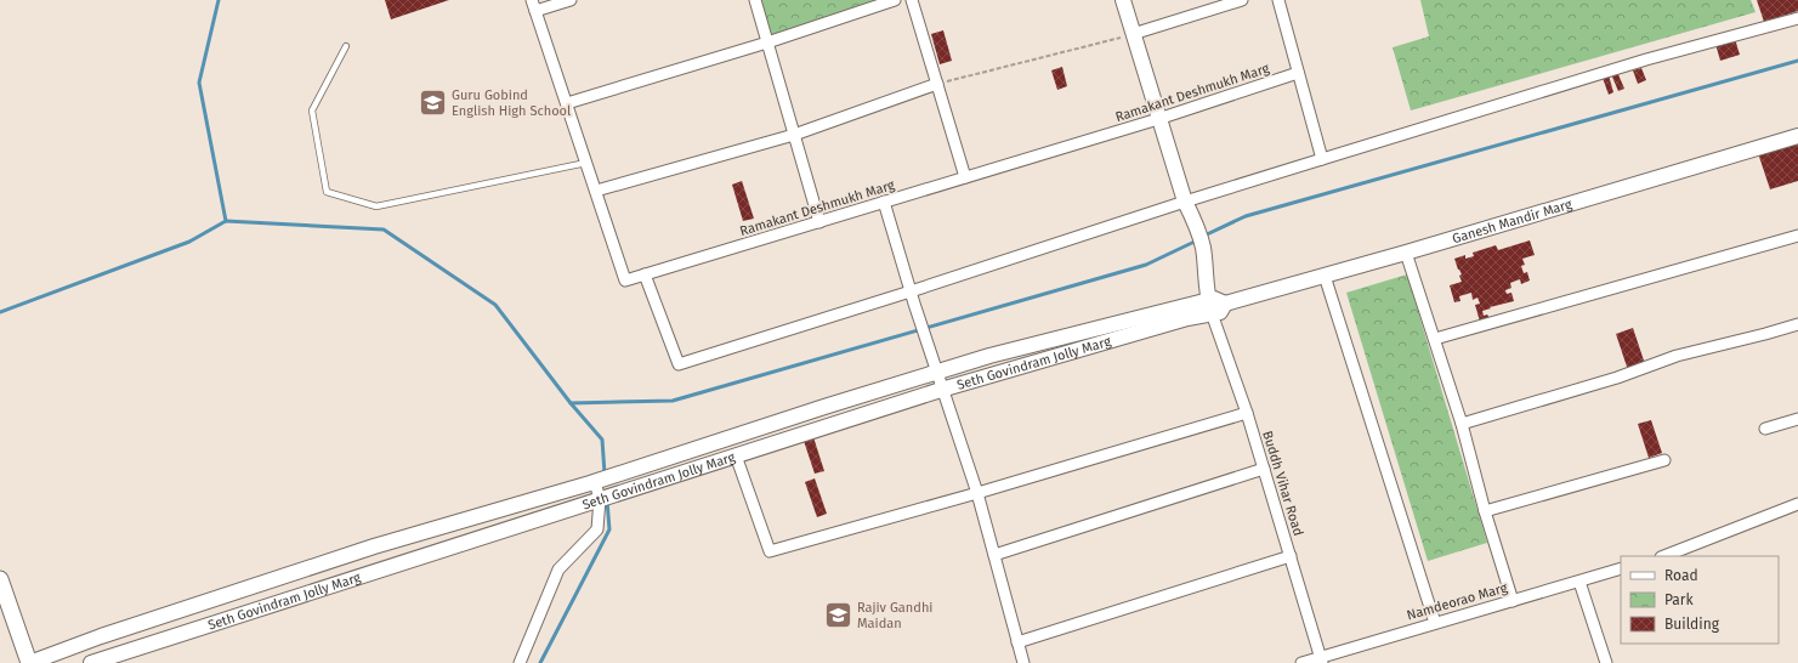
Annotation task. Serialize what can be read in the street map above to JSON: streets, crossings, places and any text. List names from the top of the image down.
{
  "streets": {
    "street": [
      "Ramakant Deshmukh Marg",
      "Ganesh Mandir Marg",
      "Seth Govindram Jolly Marg",
      "Buddh Vihar Road",
      "Namdeorao Marg"
    ]
  },
  "crossings": [
    ["Ganesh Mandir Marg", "Seth Govindram Jolly Marg"],
    ["Seth Govindram Jolly Marg", "Buddh Vihar Road"],
    ["Buddh Vihar Road", "Namdeorao Marg"]
  ],
  "places": {
    "school or university": ["Guru Gobind English High School", "Rajiv Gandhi Maidan"]
  },
  "legend": ["Road", "Park", "Building"]
}
